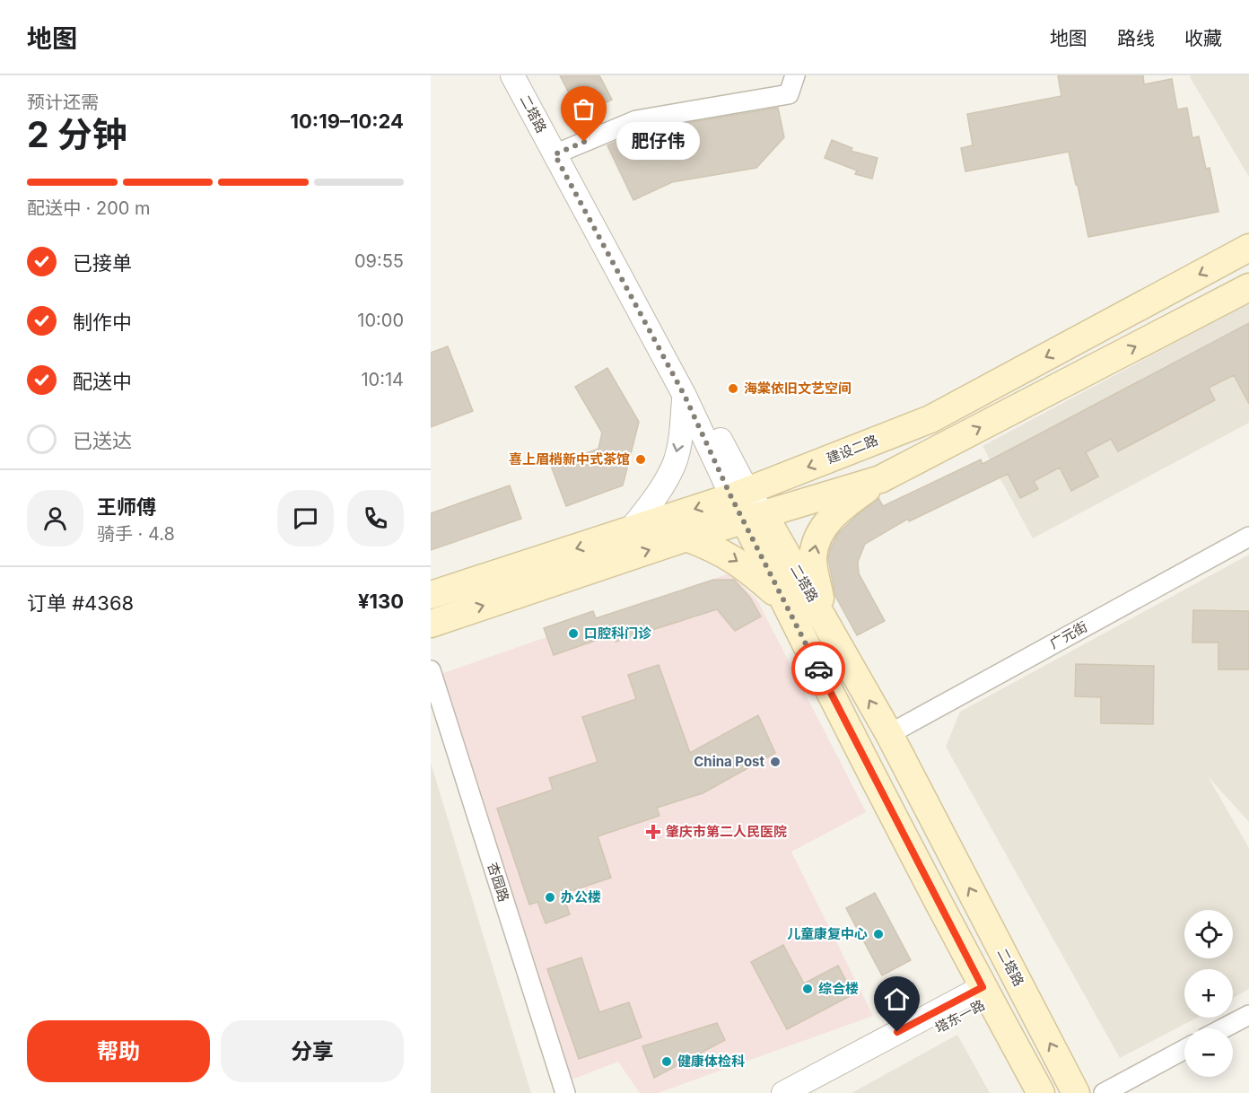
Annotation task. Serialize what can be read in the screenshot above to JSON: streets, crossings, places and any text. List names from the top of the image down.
{
  "streets": {
    "main road": ["二塔路", "建设二路"],
    "street": ["广元街", "杏园路", "塔东一路"]
  },
  "crossings": [
    ["二塔路", "建设二路"],
    ["二塔路", "广元街"],
    ["二塔路", "塔东一路"]
  ],
  "places": {
    "other": [
      "肥仔伟",
      "海棠依旧文艺空间",
      "喜上眉梢新中式茶馆",
      "口腔科门诊",
      "China Post",
      "办公楼",
      "儿童康复中心",
      "综合楼",
      "健康体检科"
    ],
    "health": ["肇庆市第二人民医院"]
  },
  "page": {
    "header": "地图",
    "nav": ["地图", "路线", "收藏"],
    "heading": ["2 分钟", "预计还需", "10:19–10:24"],
    "panel": [
      "王师傅",
      "骑手 · 4.8",
      "订单 #4368",
      "¥130"
    ],
    "bubble": "肥仔伟",
    "bar": "配送中 · 200 m",
    "list": [
      ["已接单", "09:55"],
      ["制作中", "10:00"],
      ["配送中", "10:14"],
      "已送达"
    ],
    "map_buttons": ["+", "−"],
    "buttons": ["帮助", "分享"]
  }
}
